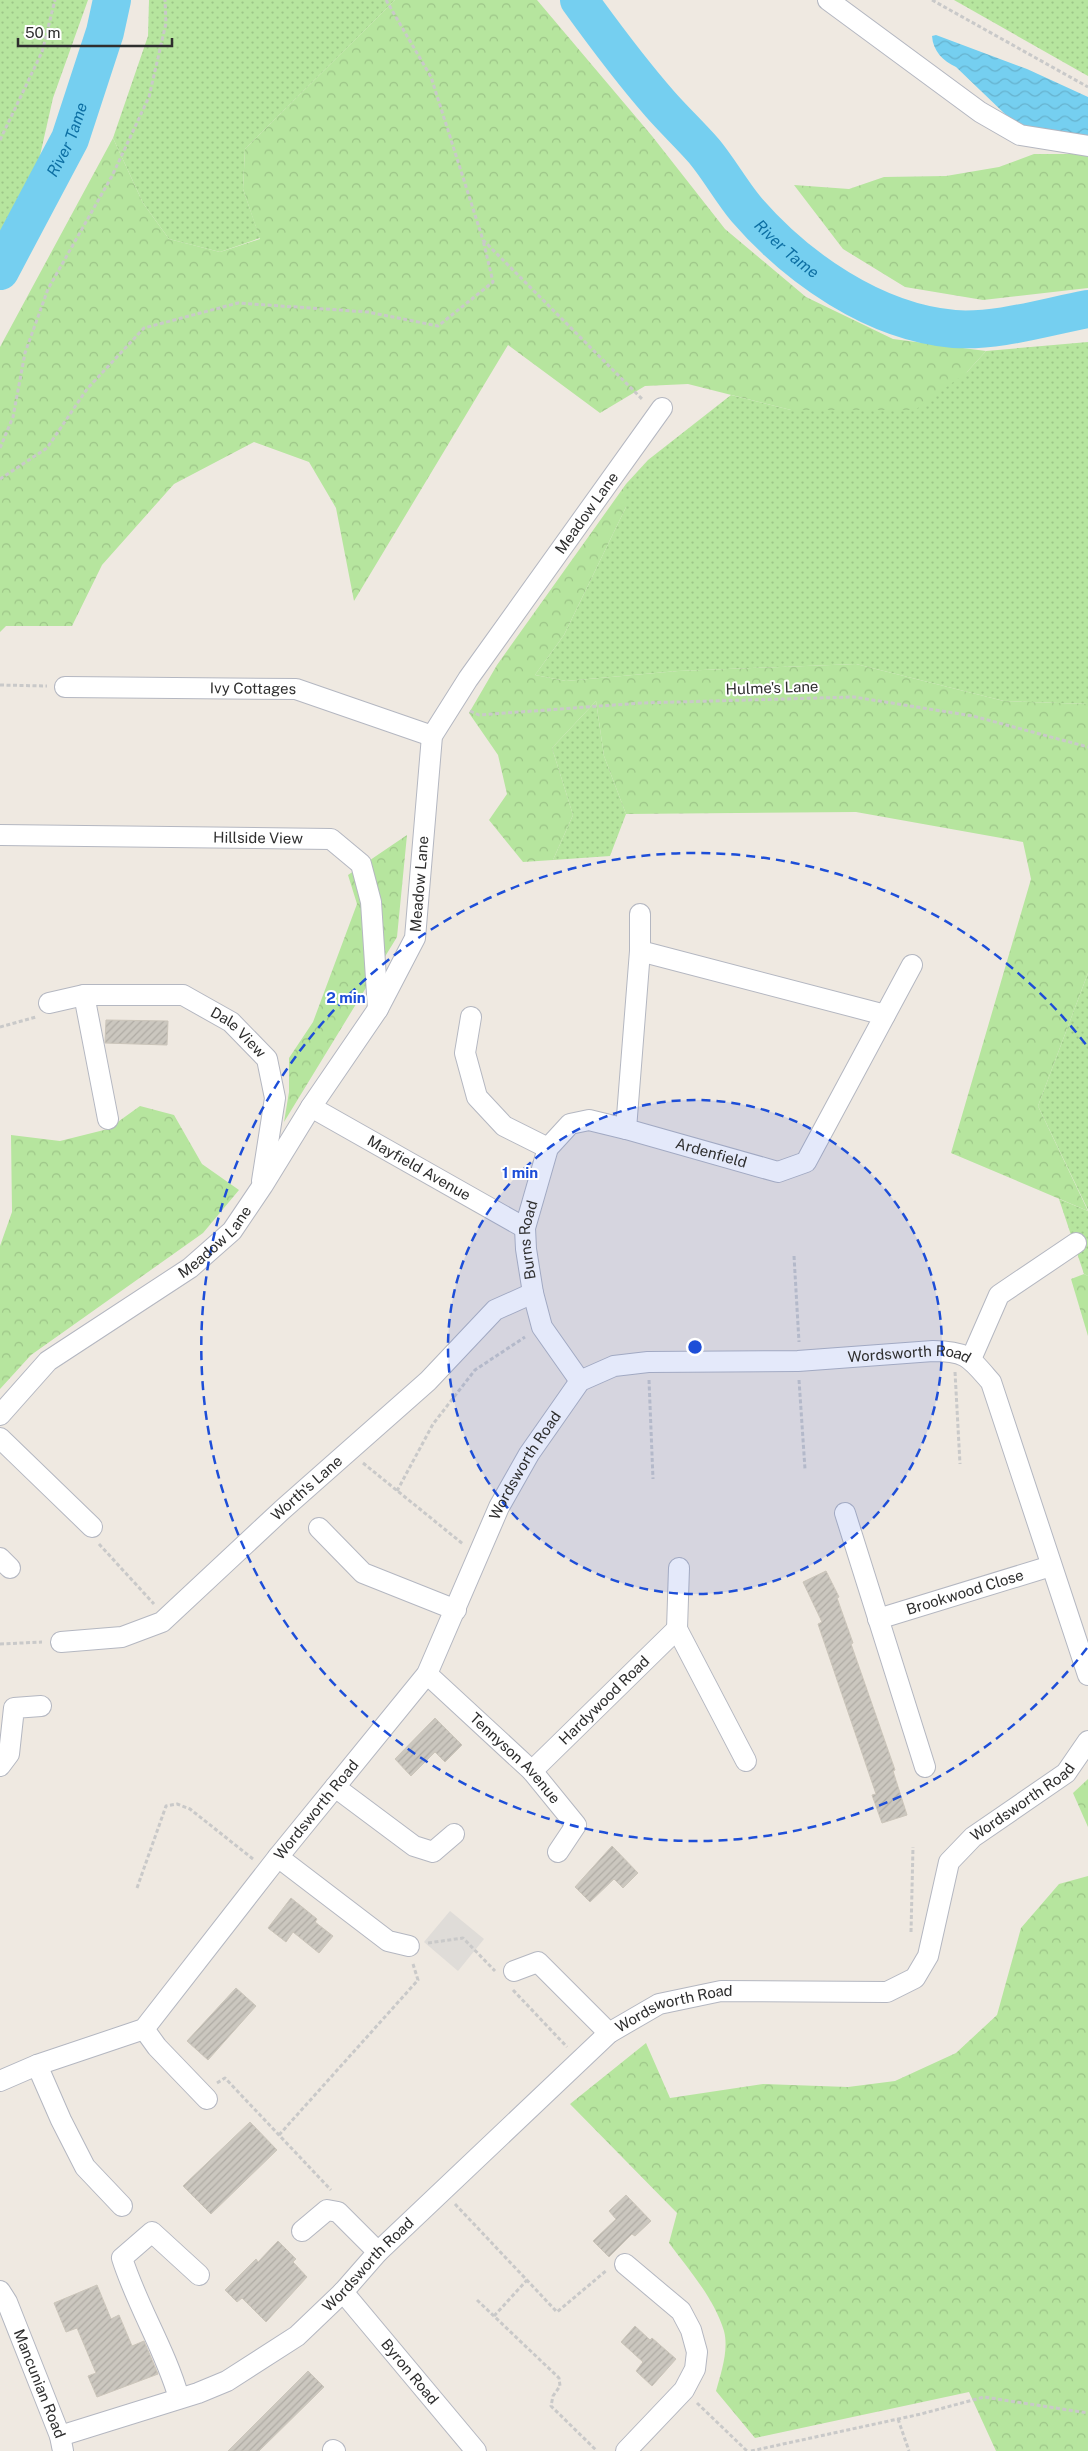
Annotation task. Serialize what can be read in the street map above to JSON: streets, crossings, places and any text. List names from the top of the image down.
{
  "streets": {
    "street": [
      "Meadow Lane",
      "Ivy Cottages",
      "Hillside View",
      "Dale View",
      "Ardenfield",
      "Mayfield Avenue",
      "Burns Road",
      "Wordsworth Road",
      "Worth's Lane",
      "Brookwood Close",
      "Hardywood Road",
      "Tennyson Avenue",
      "Byron Road",
      "Mancunian Road"
    ],
    "path": ["Hulme's Lane"]
  },
  "crossings": [
    ["Meadow Lane", "Hulme's Lane"],
    ["Meadow Lane", "Ivy Cottages"],
    ["Meadow Lane", "Hillside View"],
    ["Meadow Lane", "Dale View"],
    ["Meadow Lane", "Mayfield Avenue"],
    ["Ardenfield", "Burns Road"],
    ["Mayfield Avenue", "Burns Road"],
    ["Burns Road", "Wordsworth Road"],
    ["Burns Road", "Worth's Lane"],
    ["Wordsworth Road", "Brookwood Close"],
    ["Wordsworth Road", "Tennyson Avenue"],
    ["Wordsworth Road", "Byron Road"],
    ["Wordsworth Road", "Mancunian Road"],
    ["Hardywood Road", "Tennyson Avenue"]
  ],
  "water": ["River Tame"],
  "scale_bar": "50 m",
  "rings": ["2 min", "1 min"]
}
